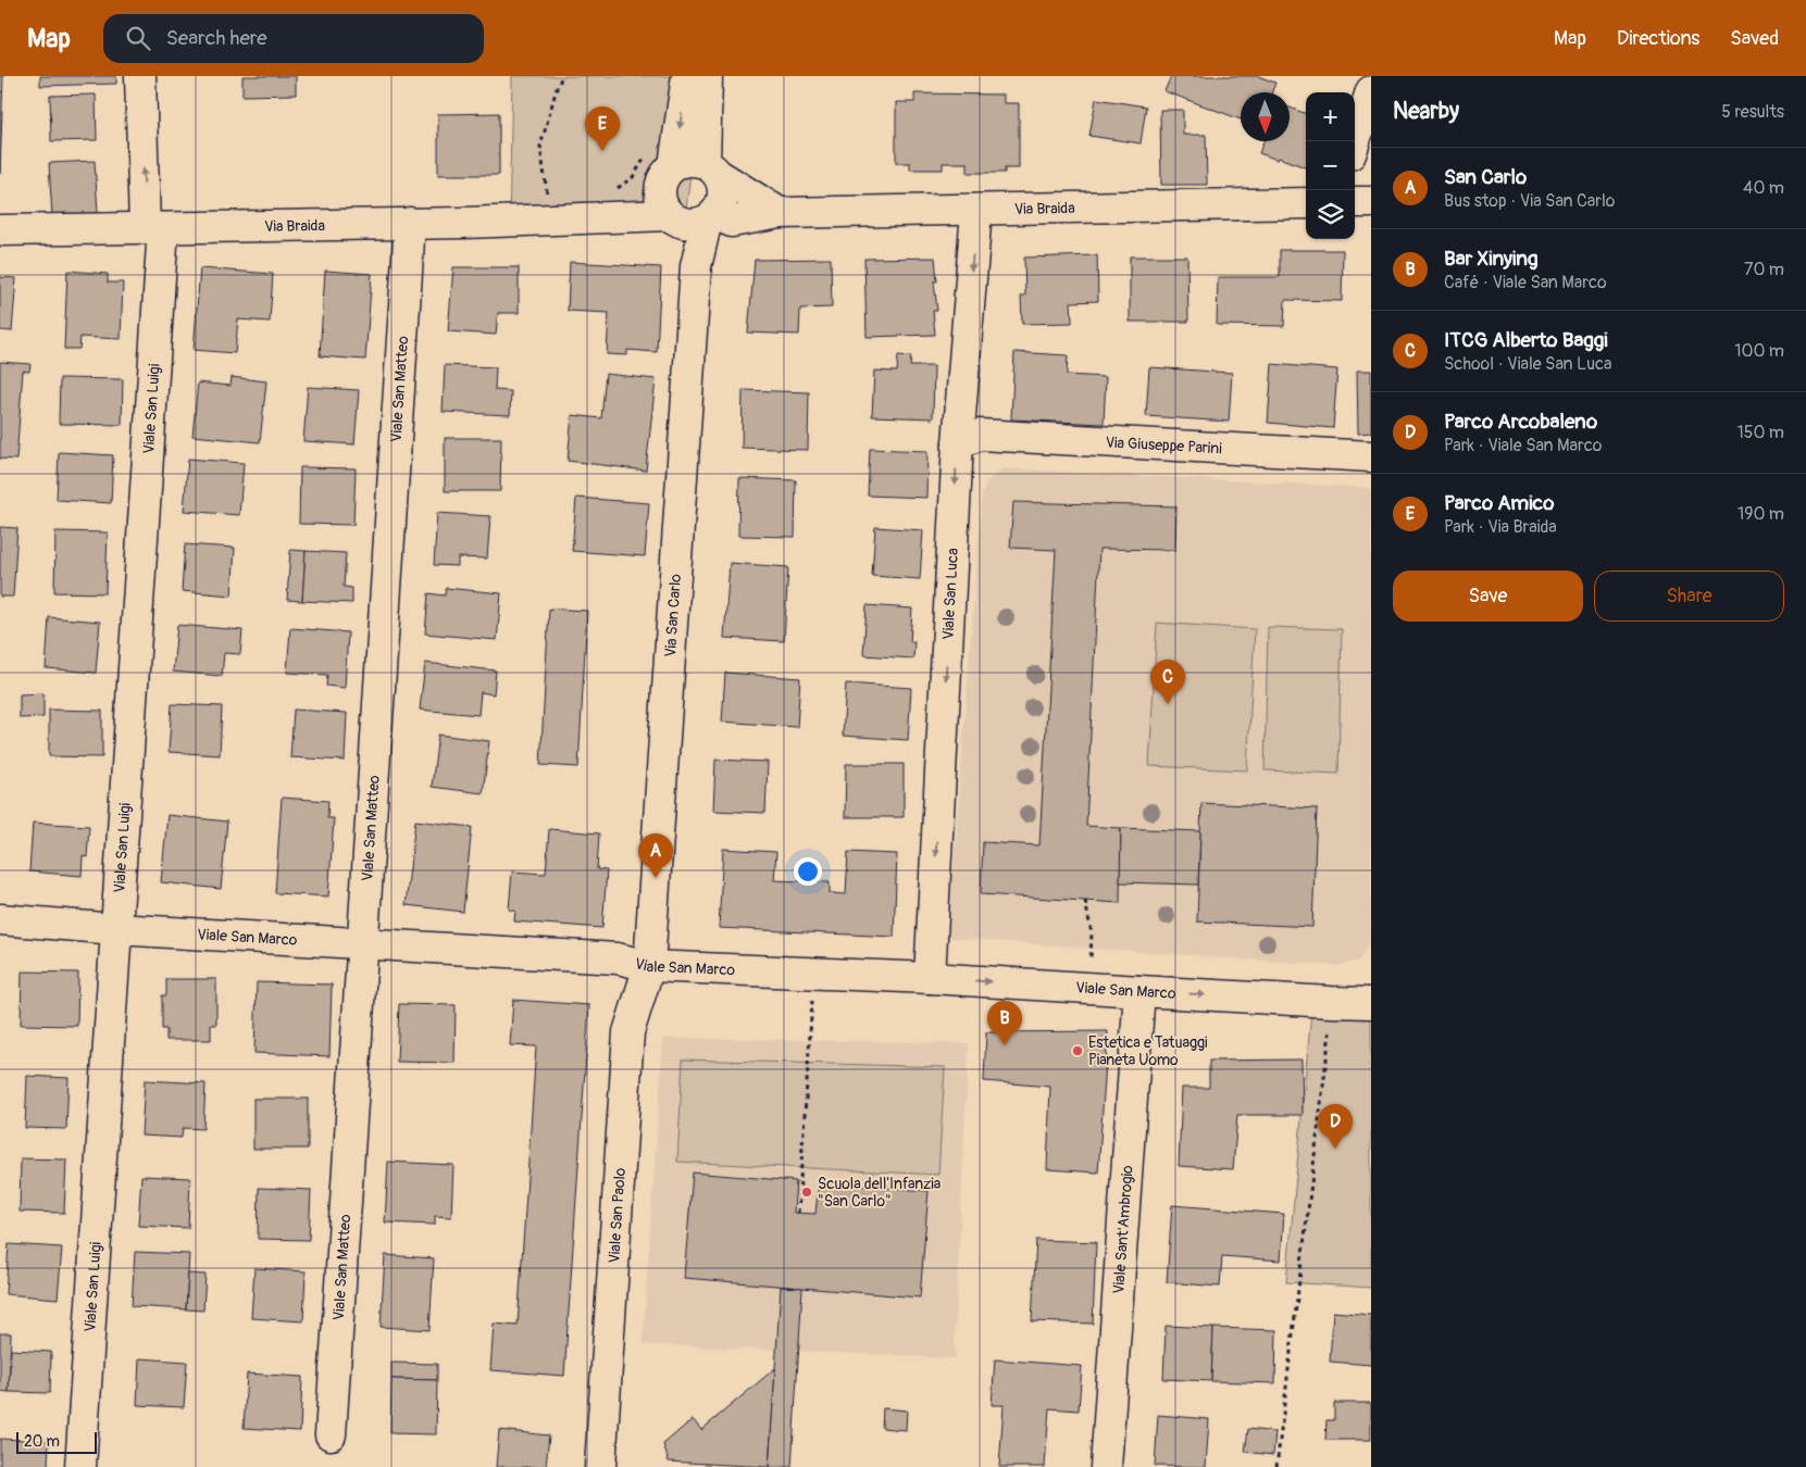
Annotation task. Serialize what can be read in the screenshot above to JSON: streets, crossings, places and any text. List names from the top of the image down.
{
  "streets": {
    "street": [
      "Via Braida",
      "Viale San Matteo",
      "Viale San Luigi",
      "Via Giuseppe Parini",
      "Viale San Luca",
      "Via San Carlo",
      "Viale San Marco",
      "Viale San Paolo",
      "Viale Sant'Ambrogio"
    ]
  },
  "crossings": [
    ["Via Braida", "Viale San Matteo"],
    ["Via Braida", "Viale San Luigi"],
    ["Via Braida", "Viale San Luca"],
    ["Via Braida", "Via San Carlo"],
    ["Viale San Matteo", "Viale San Marco"],
    ["Viale San Luigi", "Viale San Marco"],
    ["Via Giuseppe Parini", "Viale San Luca"],
    ["Viale San Luca", "Viale San Marco"],
    ["Via San Carlo", "Viale San Marco"],
    ["Via San Carlo", "Viale San Paolo"],
    ["Viale San Marco", "Viale San Paolo"],
    ["Viale San Marco", "Viale Sant'Ambrogio"]
  ],
  "one_way": ["Viale San Luca"],
  "places": ["Estetica e Tatuaggi Pianeta Uomo", "Scuola dell'Infanzia \"San Carlo\""],
  "scale_bar": "20 m",
  "north": "bottom",
  "page": {
    "header": "Map",
    "search": "Search here",
    "nav": ["Map", "Directions", "Saved"],
    "heading": ["Nearby", "5 results"],
    "map_buttons": ["+", "−"],
    "pins": [
      "E",
      "C",
      "A",
      "B",
      "D"
    ],
    "list": [
      {
        "mark": "A",
        "name": "San Carlo",
        "note": "Bus stop · Via San Carlo",
        "value": "40 m"
      },
      {
        "mark": "B",
        "name": "Bar Xinying",
        "note": "Café · Viale San Marco",
        "value": "70 m"
      },
      {
        "mark": "C",
        "name": "ITCG Alberto Baggi",
        "note": "School · Viale San Luca",
        "value": "100 m"
      },
      {
        "mark": "D",
        "name": "Parco Arcobaleno",
        "note": "Park · Viale San Marco",
        "value": "150 m"
      },
      {
        "mark": "E",
        "name": "Parco Amico",
        "note": "Park · Via Braida",
        "value": "190 m"
      }
    ],
    "buttons": ["Save", "Share"],
    "scale": "20 m"
  }
}
